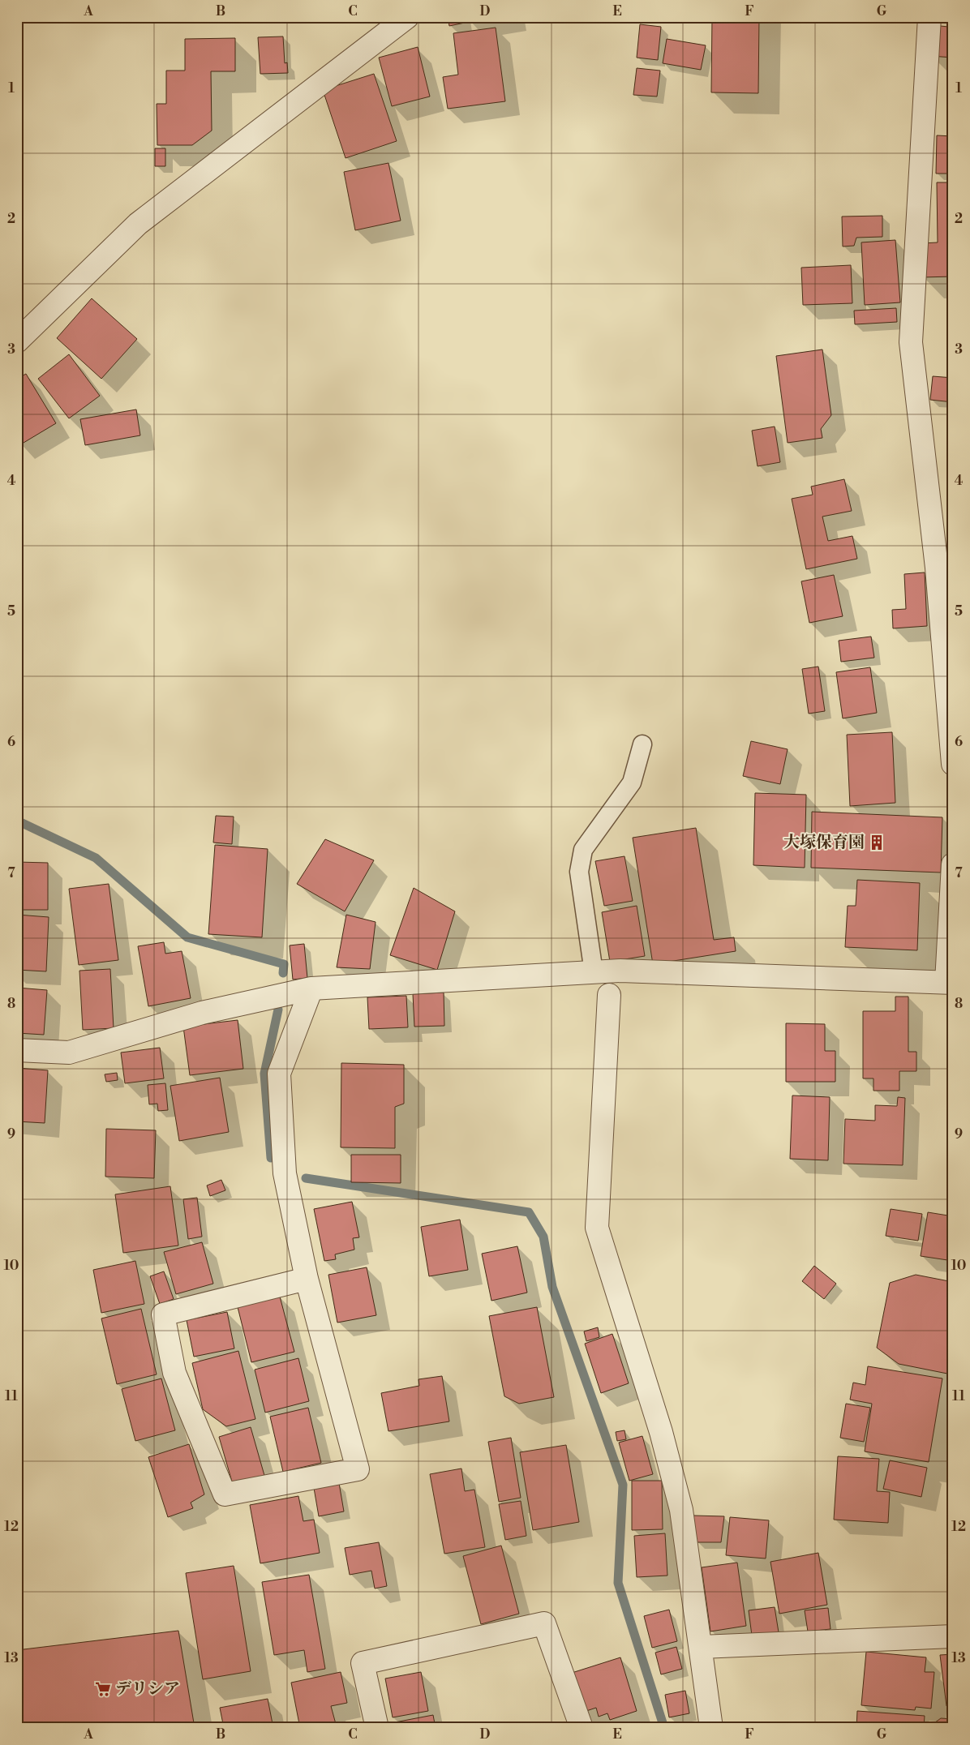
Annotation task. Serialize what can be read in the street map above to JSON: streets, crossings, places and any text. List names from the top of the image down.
{
  "places": {
    "building": ["大塚保育園"],
    "supermarket": ["デリシア"]
  },
  "grid": {
    "columns": [
      "A",
      "B",
      "C",
      "D",
      "E",
      "F",
      "G"
    ],
    "rows": [
      "1",
      "2",
      "3",
      "4",
      "5",
      "6",
      "7",
      "8",
      "9",
      "10",
      "11",
      "12",
      "13"
    ]
  }
}
